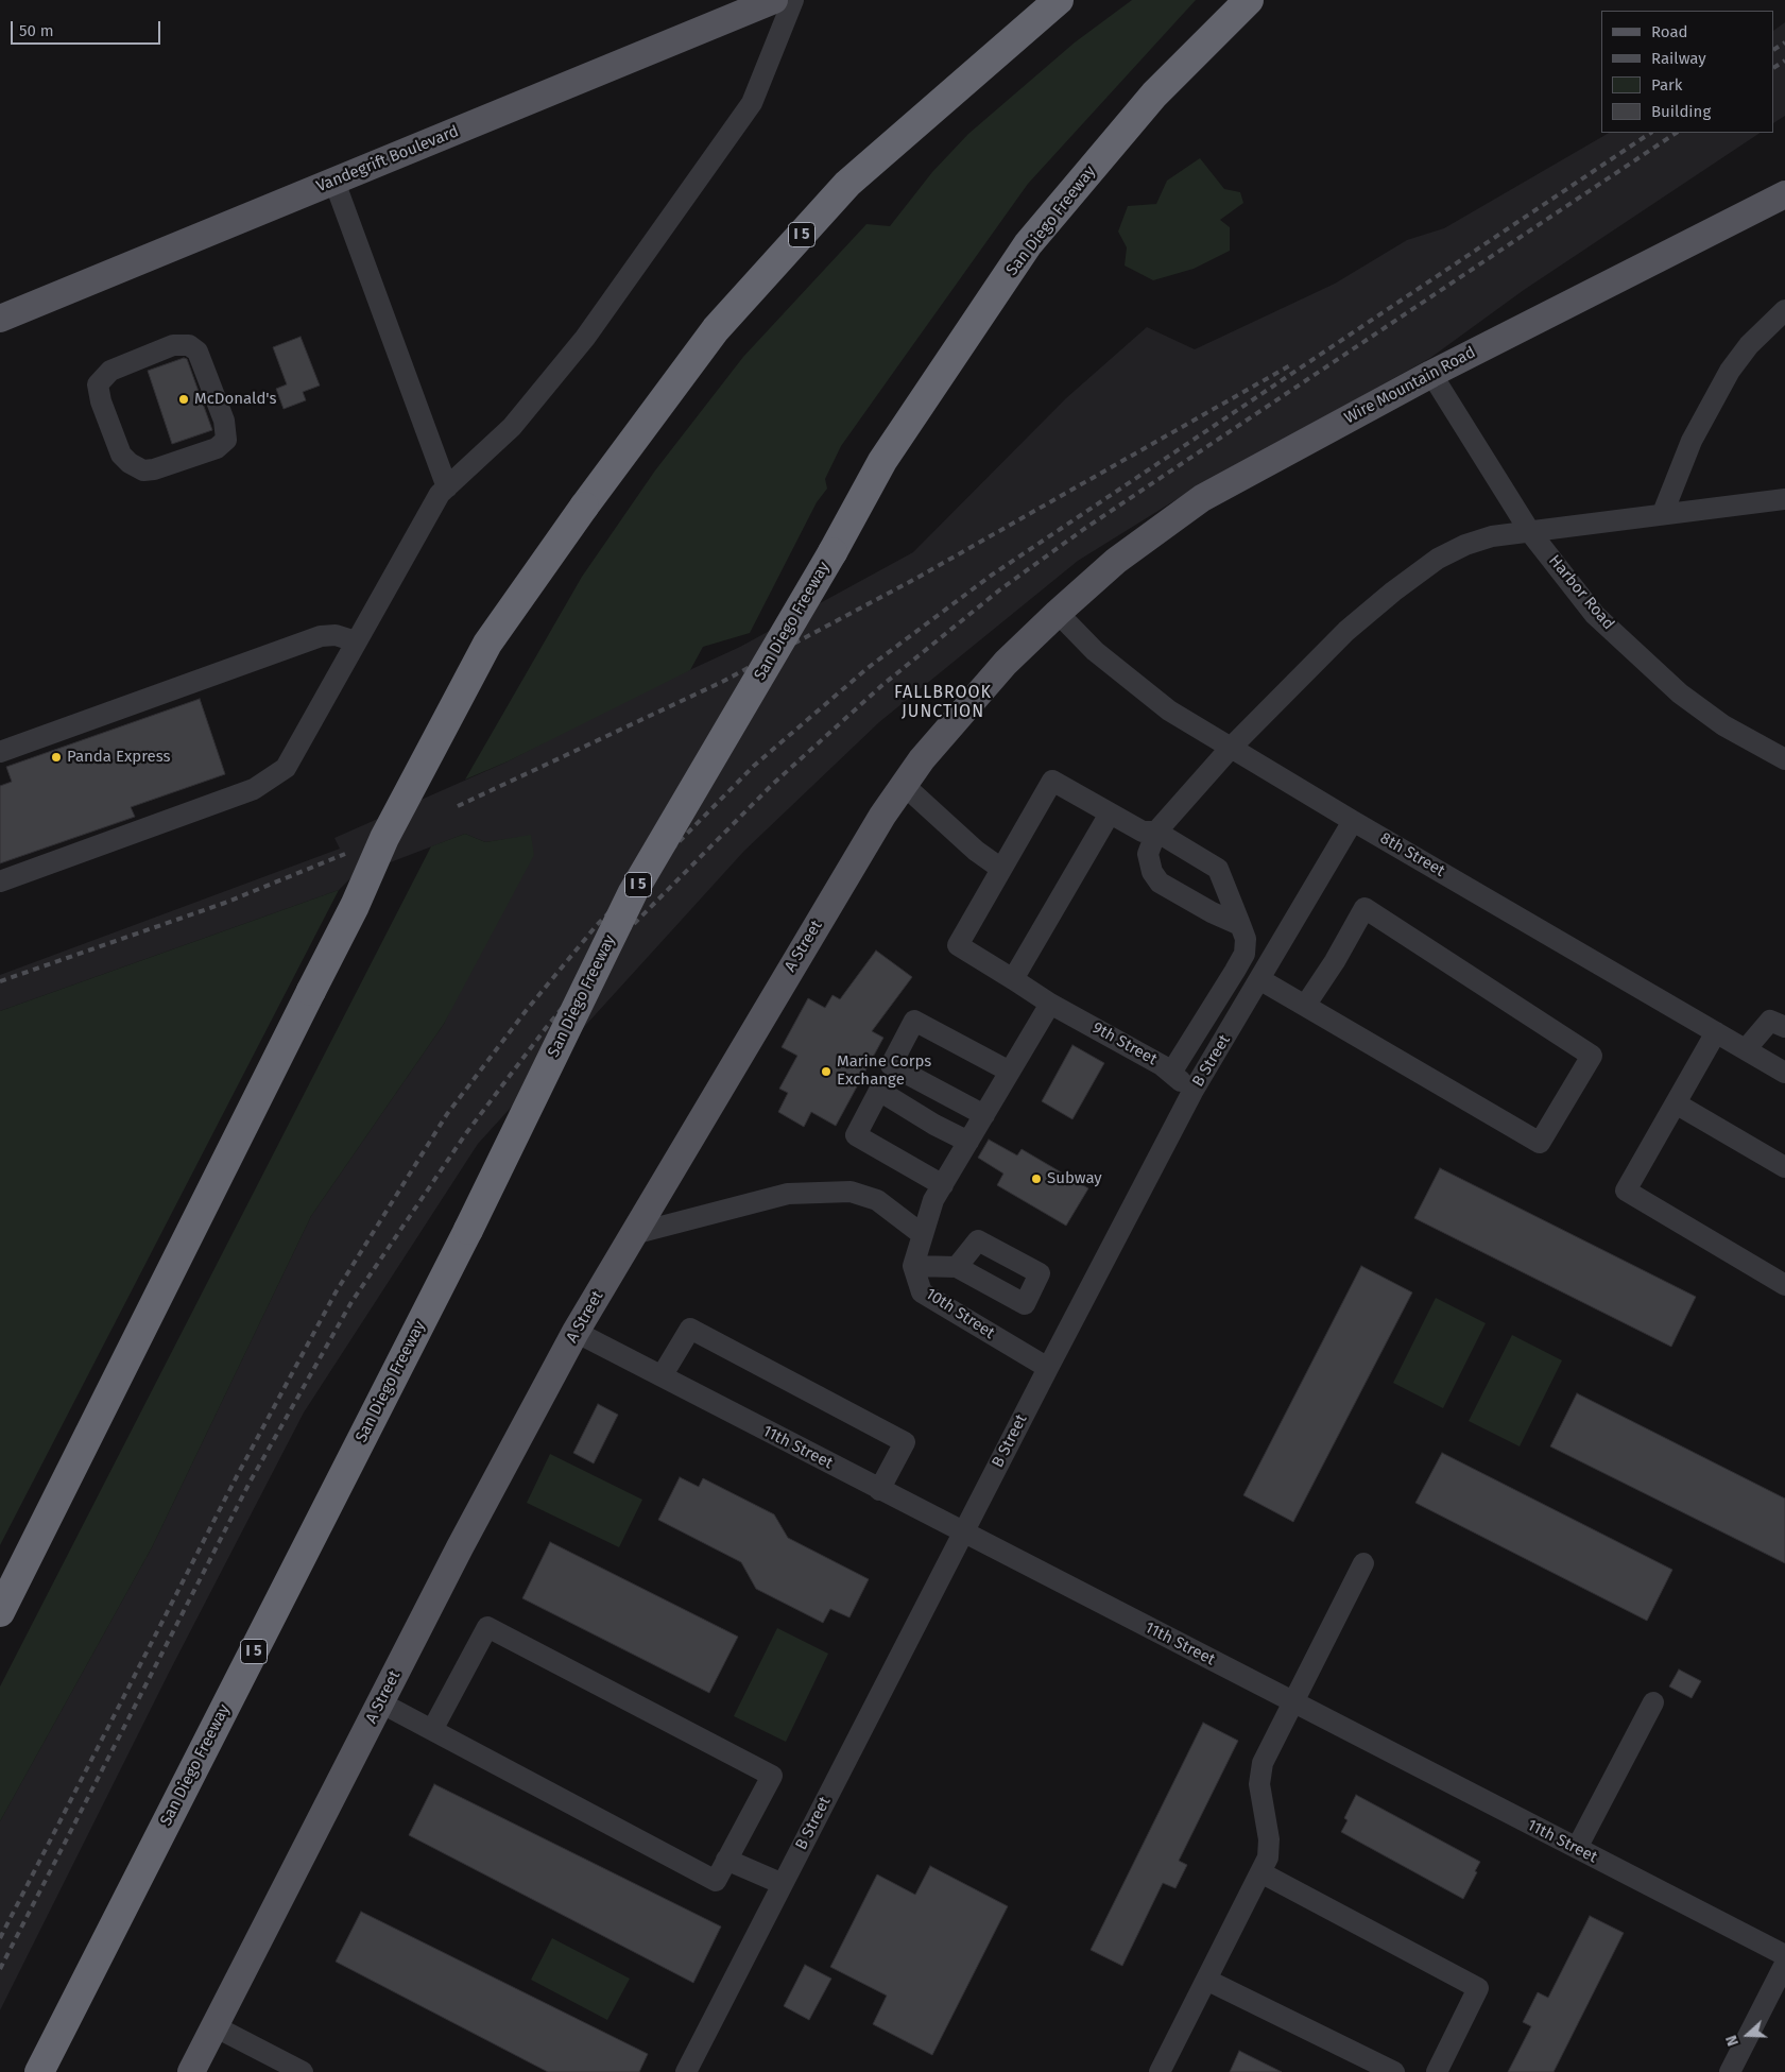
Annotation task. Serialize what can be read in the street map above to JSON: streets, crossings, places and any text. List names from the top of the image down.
{
  "streets": {
    "highway": ["San Diego Freeway", "I 5"],
    "main road": ["Vandegrift Boulevard", "Wire Mountain Road", "A Street"],
    "street": [
      "Harbor Road",
      "8th Street",
      "9th Street",
      "B Street",
      "10th Street",
      "11th Street"
    ]
  },
  "crossings": [
    ["Wire Mountain Road", "Harbor Road"],
    ["Wire Mountain Road", "8th Street"],
    ["Wire Mountain Road", "A Street"],
    ["8th Street", "A Street"],
    ["8th Street", "B Street"],
    ["A Street", "11th Street"],
    ["9th Street", "B Street"],
    ["B Street", "10th Street"],
    ["B Street", "11th Street"]
  ],
  "districts": ["FALLBROOK JUNCTION"],
  "places": [
    "McDonald's",
    "Panda Express",
    "Marine Corps Exchange",
    "Subway"
  ],
  "legend": [
    "Road",
    "Railway",
    "Park",
    "Building"
  ],
  "scale_bar": "50 m",
  "north": "left"
}
